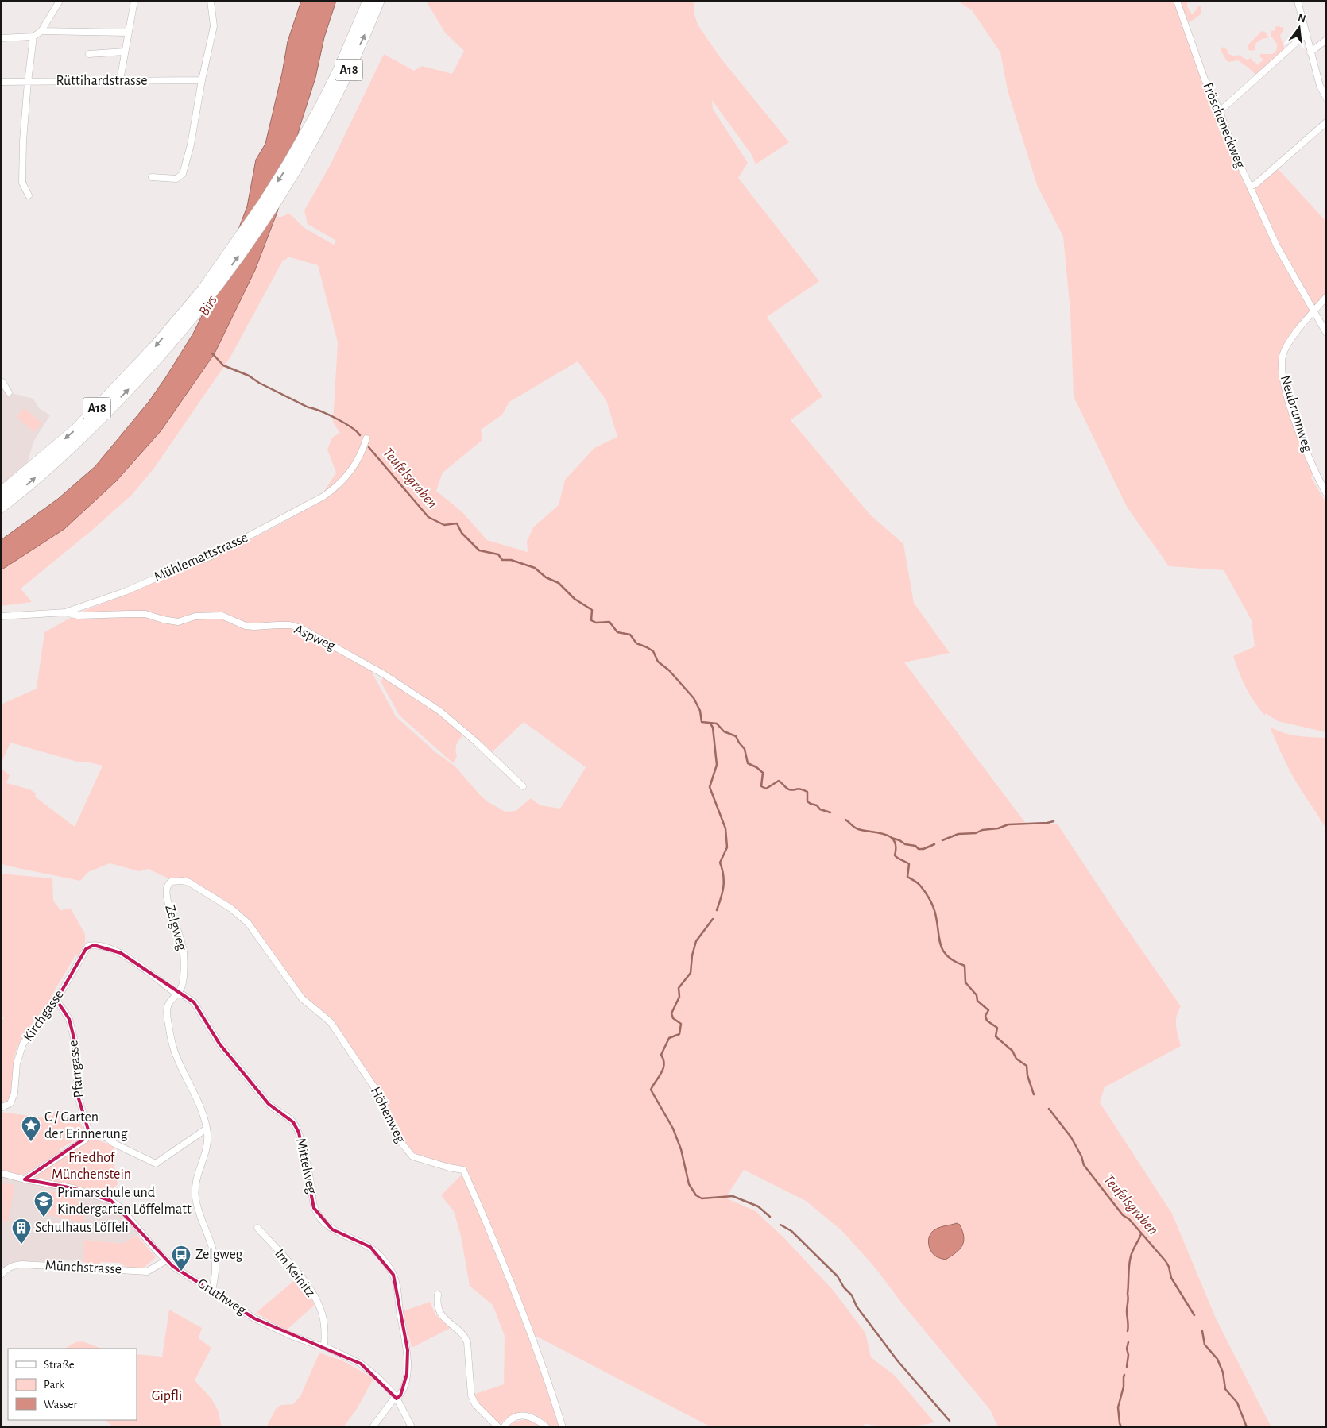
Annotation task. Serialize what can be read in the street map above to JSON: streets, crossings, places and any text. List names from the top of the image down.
{
  "streets": {
    "highway": ["A18"],
    "street": [
      "Rüttihardstrasse",
      "Fröscheneckweg",
      "Neubrunnweg",
      "Mühlemattstrasse",
      "Aspweg",
      "Zelgweg",
      "Kirchgasse",
      "Pfarrgasse",
      "Höhenweg",
      "Mittelweg",
      "Münchstrasse",
      "Im Keinitz",
      "Gruthweg"
    ]
  },
  "crossings": [
    ["Fröscheneckweg", "Neubrunnweg"],
    ["Mühlemattstrasse", "Aspweg"],
    ["Zelgweg", "Höhenweg"],
    ["Zelgweg", "Mittelweg"],
    ["Zelgweg", "Gruthweg"],
    ["Kirchgasse", "Pfarrgasse"],
    ["Kirchgasse", "Mittelweg"],
    ["Mittelweg", "Gruthweg"],
    ["Münchstrasse", "Gruthweg"],
    ["Im Keinitz", "Gruthweg"]
  ],
  "water": ["Birs", "Teufelsgraben"],
  "parks": ["Friedhof Münchenstein", "Gipfli"],
  "places": {
    "place": ["C / Garten der Erinnerung"],
    "school or university": ["Primarschule und Kindergarten Löffelmatt"],
    "building": ["Schulhaus Löffeli"],
    "bus stop": ["Zelgweg"]
  },
  "legend": ["Straße", "Park", "Wasser"],
  "north": "top"
}
